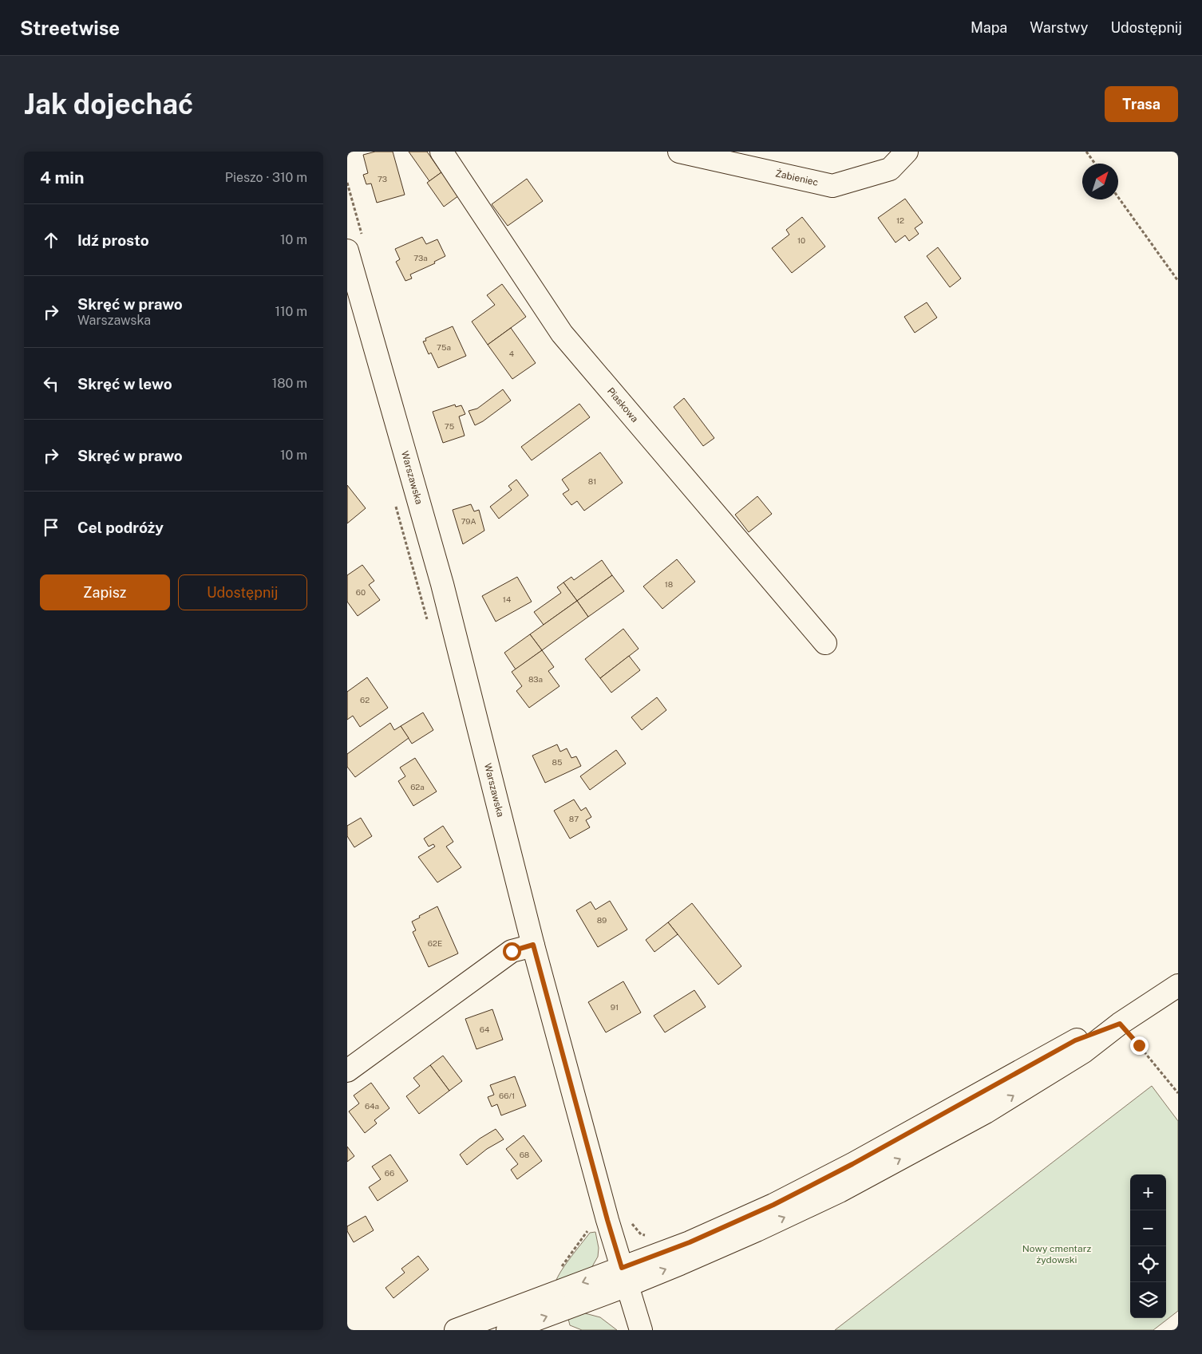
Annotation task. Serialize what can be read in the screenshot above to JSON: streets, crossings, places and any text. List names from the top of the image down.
{
  "streets": {
    "main road": ["Żabieniec", "Piaskowa", "Warszawska"]
  },
  "parks": ["Nowy cmentarz żydowski"],
  "house_numbers": [
    "73",
    "12",
    "10",
    "73a",
    "75a",
    "4",
    "75",
    "81",
    "79A",
    "18",
    "60",
    "14",
    "83a",
    "62",
    "85",
    "62a",
    "87",
    "89",
    "62E",
    "91",
    "64",
    "66/1",
    "64a",
    "68",
    "66"
  ],
  "north": "top right",
  "page": {
    "header": "Streetwise",
    "nav": ["Mapa", "Warstwy", "Udostępnij"],
    "buttons": [
      "Trasa",
      ["Zapisz", "Udostępnij"]
    ],
    "title": "Jak dojechać",
    "heading": ["4 min", "Pieszo · 310 m"],
    "list": [
      ["Idź prosto", "10 m"],
      ["Skręć w prawo", "Warszawska", "110 m"],
      ["Skręć w lewo", "180 m"],
      ["Skręć w prawo", "10 m"],
      "Cel podróży"
    ],
    "map_buttons": ["+", "−"]
  }
}
